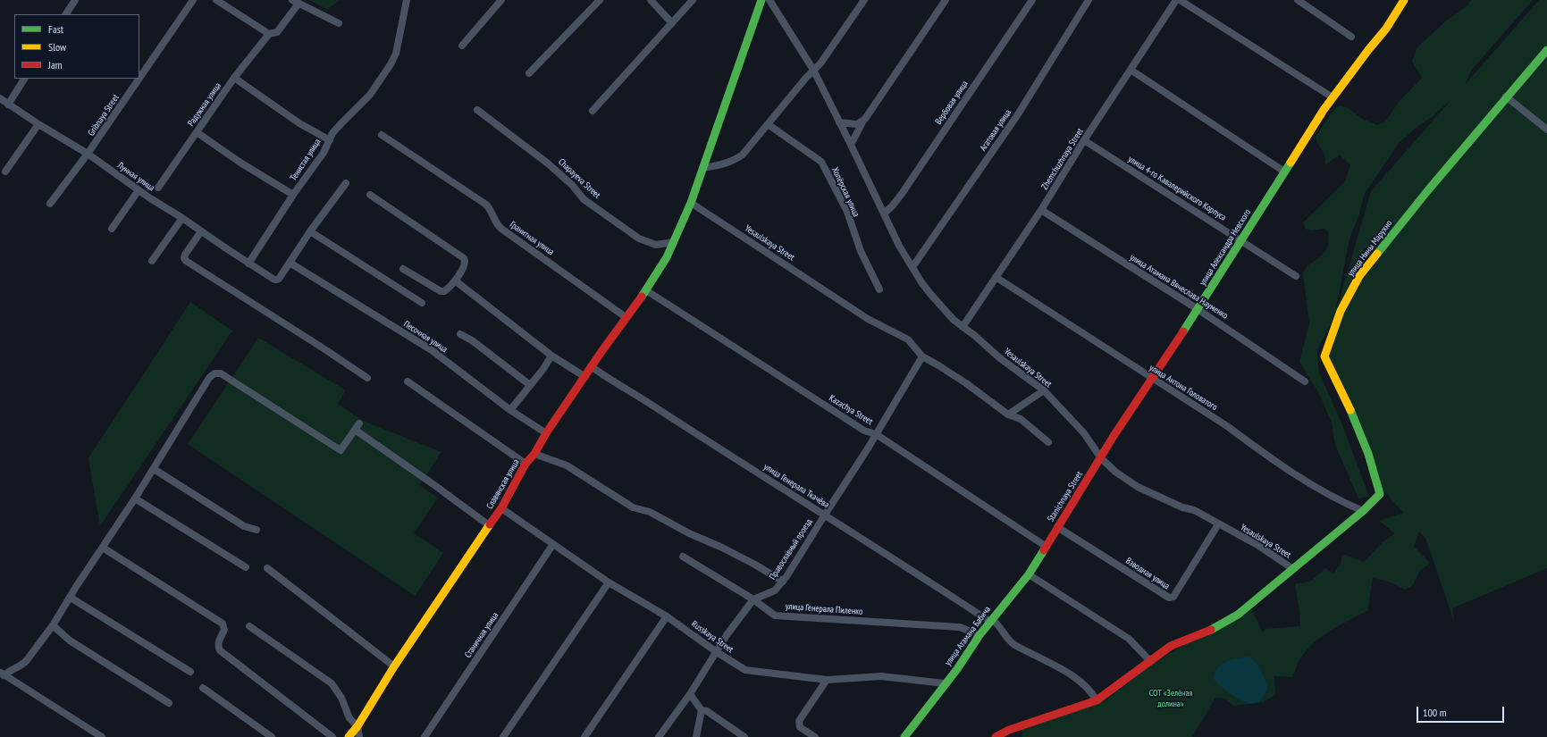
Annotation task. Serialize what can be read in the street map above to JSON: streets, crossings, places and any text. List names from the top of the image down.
{
  "streets": {
    "street": [
      "Вербовая улица",
      "Радужная улица",
      "Gribnaya Street",
      "Агатовая улица",
      "Zhemchuzhnaya Street",
      "Тенистая улица",
      "Лунная улица",
      "Chapayeva Street",
      "улица 4-го Кавалерийского Корпуса",
      "Хопёрская улица",
      "Гранитная улица",
      "Yesaulskaya Street",
      "улица Александра Невского",
      "улица Нины Марухно",
      "улица Атамана Вячеслава Науменко",
      "Песочная улица",
      "улица Антона Головатого",
      "Kazachya Street",
      "Славянская улица",
      "улица Генерала Ткачёва",
      "Stanichnaya Street",
      "Православный проезд",
      "Взводная улица",
      "улица Генерала Пиленко",
      "Станичная улица",
      "улица Атамана Бабича",
      "Russkaya Street"
    ]
  },
  "crossings": [
    ["Вербовая улица", "Yesaulskaya Street"],
    ["Gribnaya Street", "Лунная улица"],
    ["Агатовая улица", "Yesaulskaya Street"],
    ["Zhemchuzhnaya Street", "улица 4-го Кавалерийского Корпуса"],
    ["Zhemchuzhnaya Street", "Yesaulskaya Street"],
    ["Zhemchuzhnaya Street", "улица Атамана Вячеслава Науменко"],
    ["Zhemchuzhnaya Street", "улица Антона Головатого"],
    ["Тенистая улица", "Лунная улица"],
    ["Лунная улица", "Песочная улица"],
    ["Chapayeva Street", "Славянская улица"],
    ["улица 4-го Кавалерийского Корпуса", "улица Александра Невского"],
    ["Гранитная улица", "Славянская улица"],
    ["Yesaulskaya Street", "улица Александра Невского"],
    ["Yesaulskaya Street", "Славянская улица"],
    ["Yesaulskaya Street", "Stanichnaya Street"],
    ["Yesaulskaya Street", "Православный проезд"],
    ["Yesaulskaya Street", "Взводная улица"],
    ["улица Александра Невского", "улица Атамана Вячеслава Науменко"],
    ["улица Александра Невского", "улица Антона Головатого"],
    ["улица Александра Невского", "Stanichnaya Street"],
    ["улица Нины Марухно", "улица Антона Головатого"],
    ["Песочная улица", "Славянская улица"],
    ["Kazachya Street", "Славянская улица"],
    ["Kazachya Street", "Stanichnaya Street"],
    ["Kazachya Street", "Православный проезд"],
    ["Kazachya Street", "улица Атамана Бабича"],
    ["Славянская улица", "улица Генерала Ткачёва"],
    ["Славянская улица", "Russkaya Street"],
    ["улица Генерала Ткачёва", "Православный проезд"],
    ["улица Генерала Ткачёва", "улица Атамана Бабича"],
    ["Stanichnaya Street", "Взводная улица"],
    ["Stanichnaya Street", "улица Атамана Бабича"],
    ["Православный проезд", "улица Генерала Пиленко"],
    ["Православный проезд", "Russkaya Street"],
    ["улица Генерала Пиленко", "улица Атамана Бабича"],
    ["Станичная улица", "Russkaya Street"],
    ["улица Атамана Бабича", "Russkaya Street"]
  ],
  "parks": ["СОТ «Зелёная долина»"],
  "legend": ["Fast", "Slow", "Jam"],
  "scale_bar": "100 m"
}
